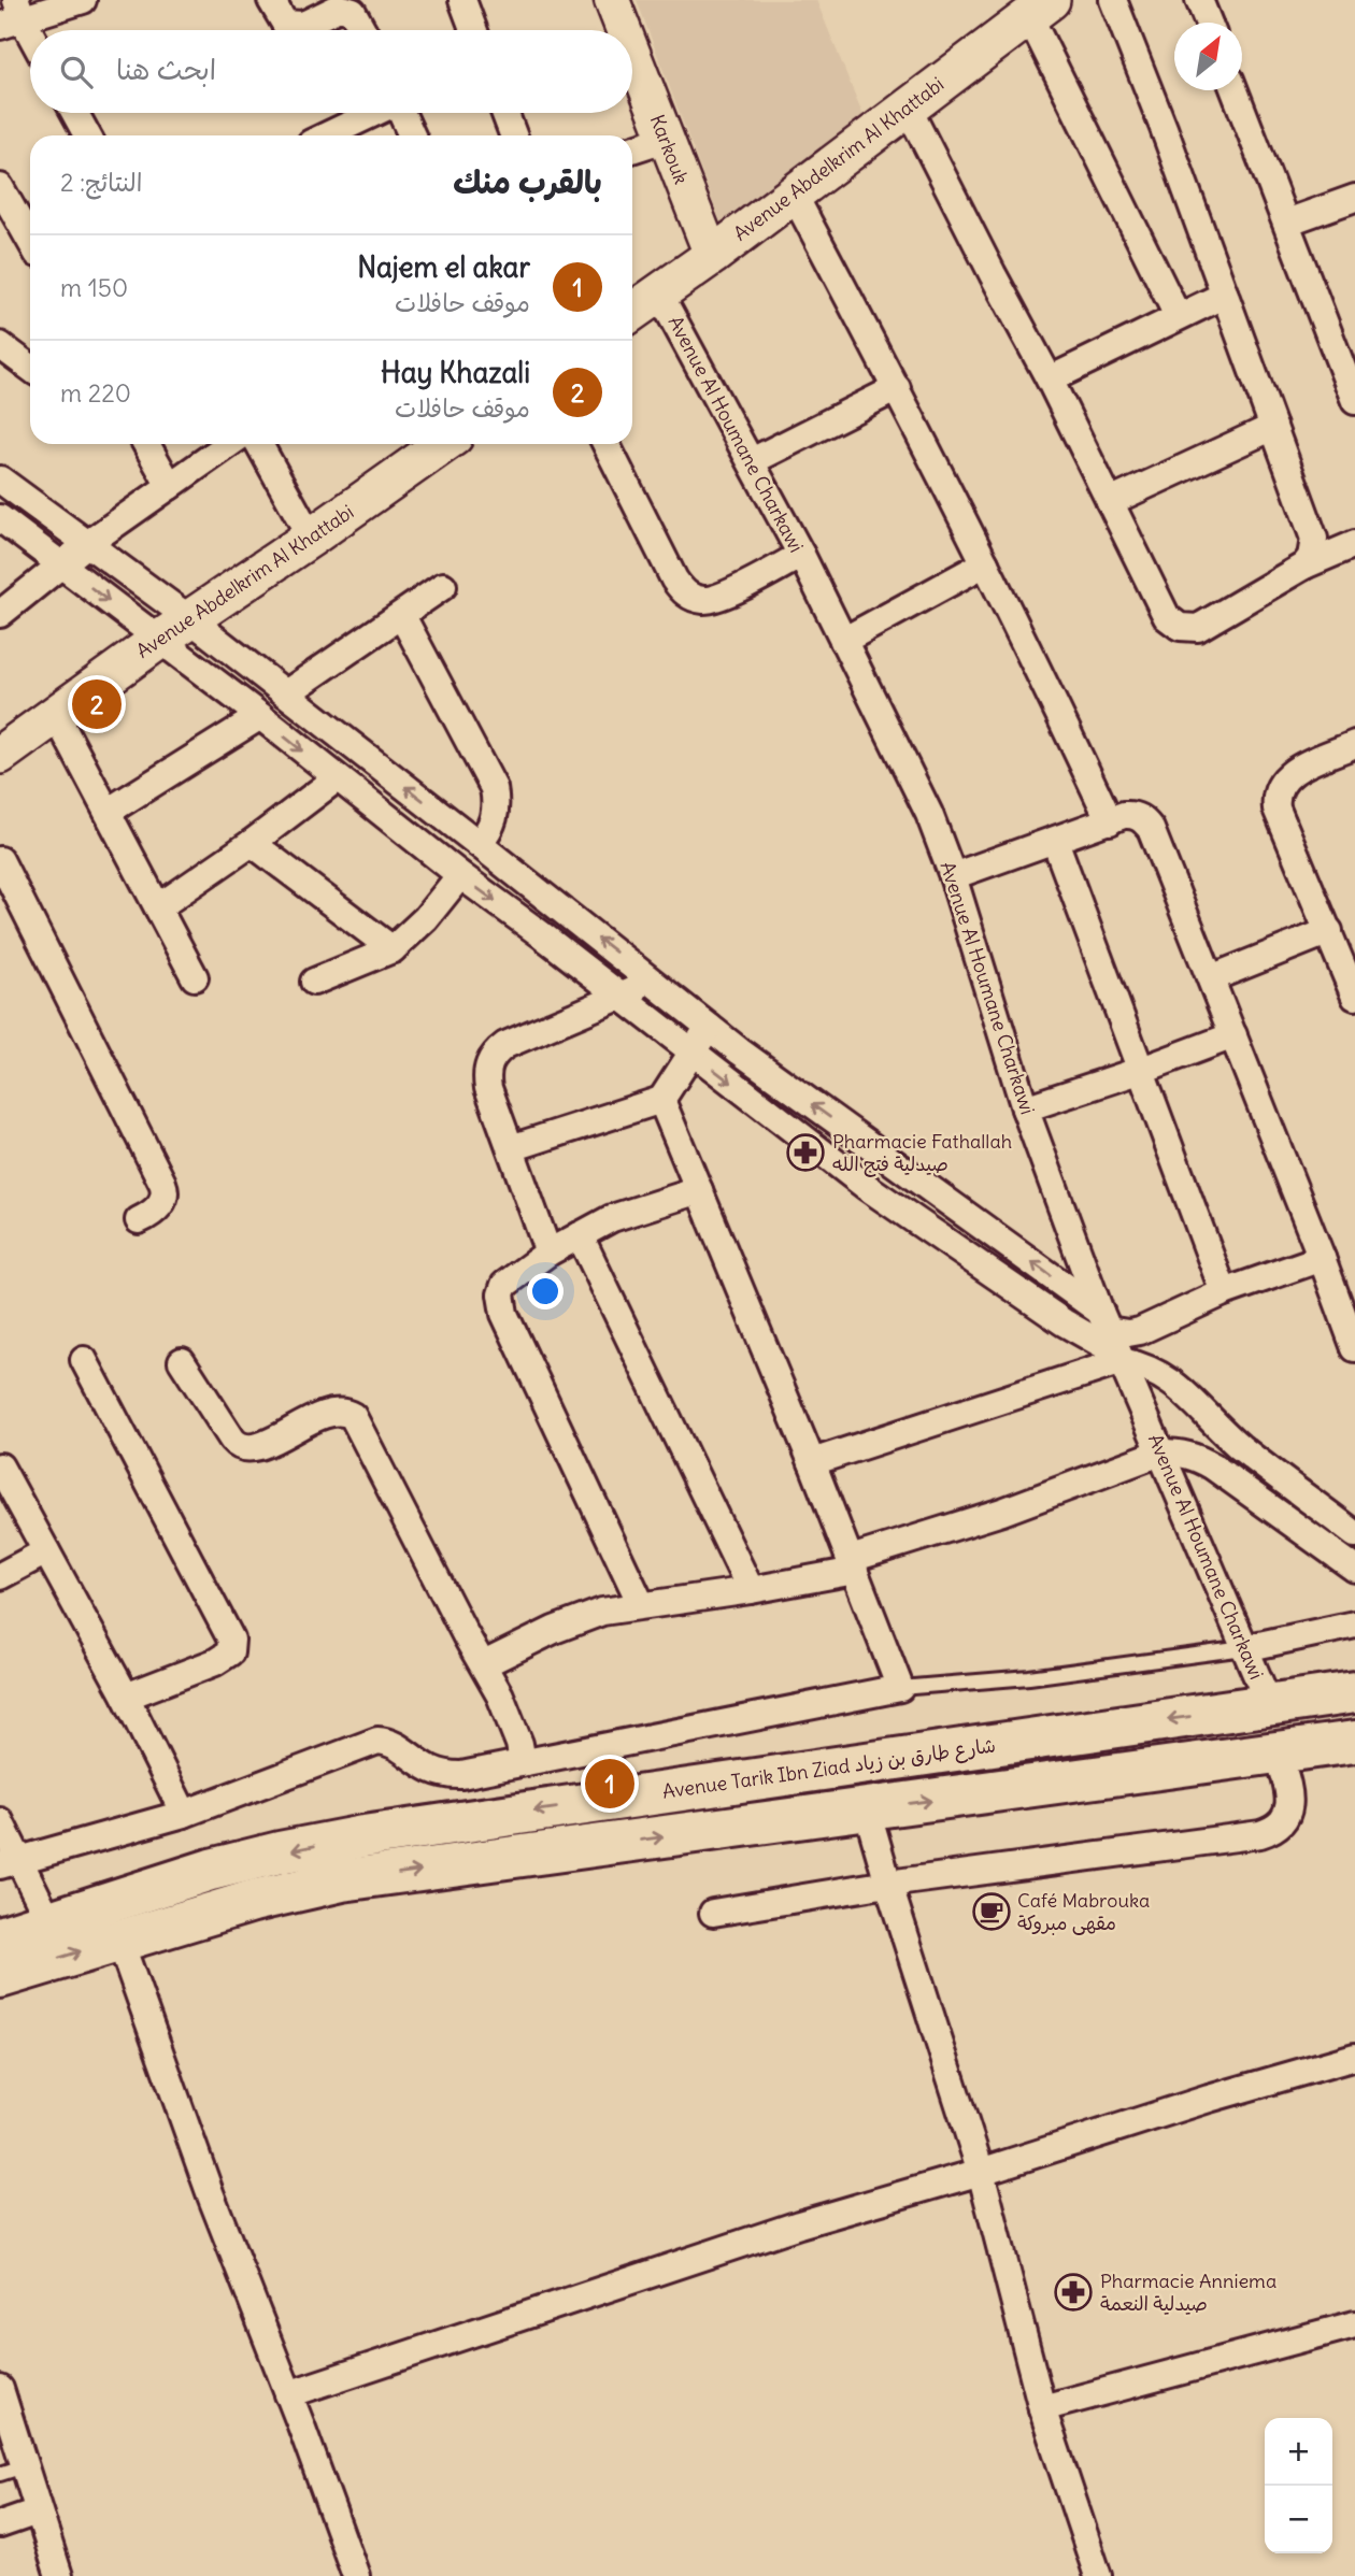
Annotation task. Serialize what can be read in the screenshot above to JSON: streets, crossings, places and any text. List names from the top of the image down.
{
  "streets": {
    "main road": ["Avenue Abdelkrim Al Khattabi", "Avenue Tarik Ibn Ziad شارع طارق بن زياد"],
    "street": ["Karkouk", "Avenue Al Houmane Charkawi"]
  },
  "crossings": [
    ["Karkouk", "Avenue Abdelkrim Al Khattabi"],
    ["Avenue Abdelkrim Al Khattabi", "Avenue Al Houmane Charkawi"],
    ["Avenue Al Houmane Charkawi", "Avenue Tarik Ibn Ziad شارع طارق بن زياد"]
  ],
  "places": {
    "pharmacy": ["Pharmacie Fathallah صيدلية فتح الله", "Pharmacie Anniema صيدلية النعمة"],
    "cafe": ["Café Mabrouka مقهى مبروكة"]
  },
  "north": "top right",
  "page": {
    "search": "ابحث هنا",
    "heading": ["بالقرب منك", "النتائج: 2"],
    "list": [
      {
        "mark": "1",
        "name": "Najem el akar",
        "note": "موقف حافلات",
        "value": "150 m"
      },
      {
        "mark": "2",
        "name": "Hay Khazali",
        "note": "موقف حافلات",
        "value": "220 m"
      }
    ],
    "pins": ["2", "1"],
    "map_buttons": ["+", "−"]
  }
}
